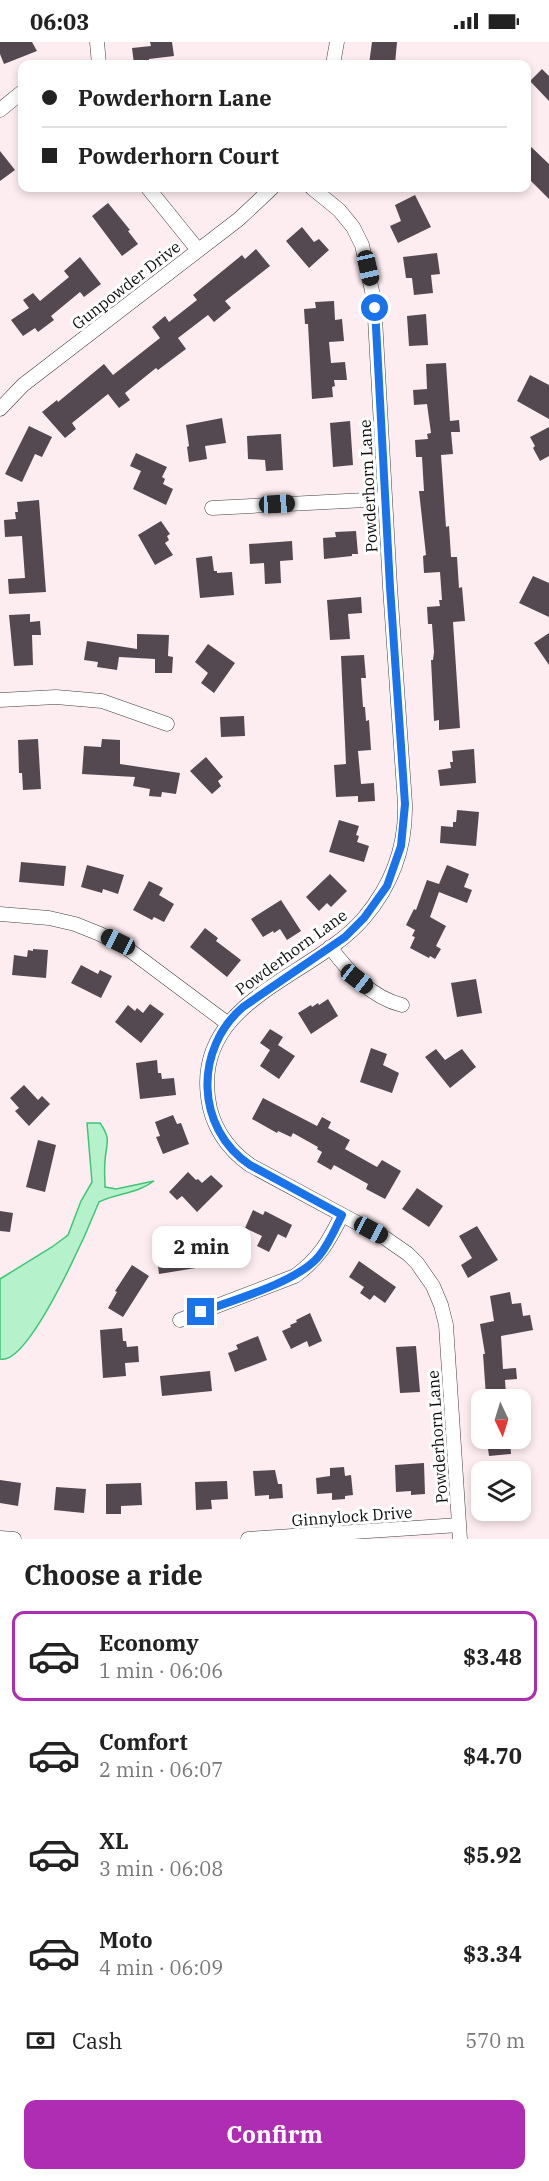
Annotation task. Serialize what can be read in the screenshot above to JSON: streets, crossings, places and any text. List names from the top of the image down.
{
  "streets": {
    "street": ["Gunpowder Drive", "Powderhorn Lane", "Ginnylock Drive"]
  },
  "crossings": [
    ["Powderhorn Lane", "Ginnylock Drive"]
  ],
  "north": "bottom",
  "page": {
    "status": "06:03",
    "banner": ["Powderhorn Lane", "Powderhorn Court"],
    "bubble": "2 min",
    "heading": "Choose a ride",
    "list": [
      {
        "name": "Economy",
        "note": "1 min · 06:06",
        "value": "$3.48"
      },
      {
        "name": "Comfort",
        "note": "2 min · 06:07",
        "value": "$4.70"
      },
      {
        "name": "XL",
        "note": "3 min · 06:08",
        "value": "$5.92"
      },
      {
        "name": "Moto",
        "note": "4 min · 06:09",
        "value": "$3.34"
      }
    ],
    "pay": ["Cash", "570 m"],
    "buttons": "Confirm"
  }
}
